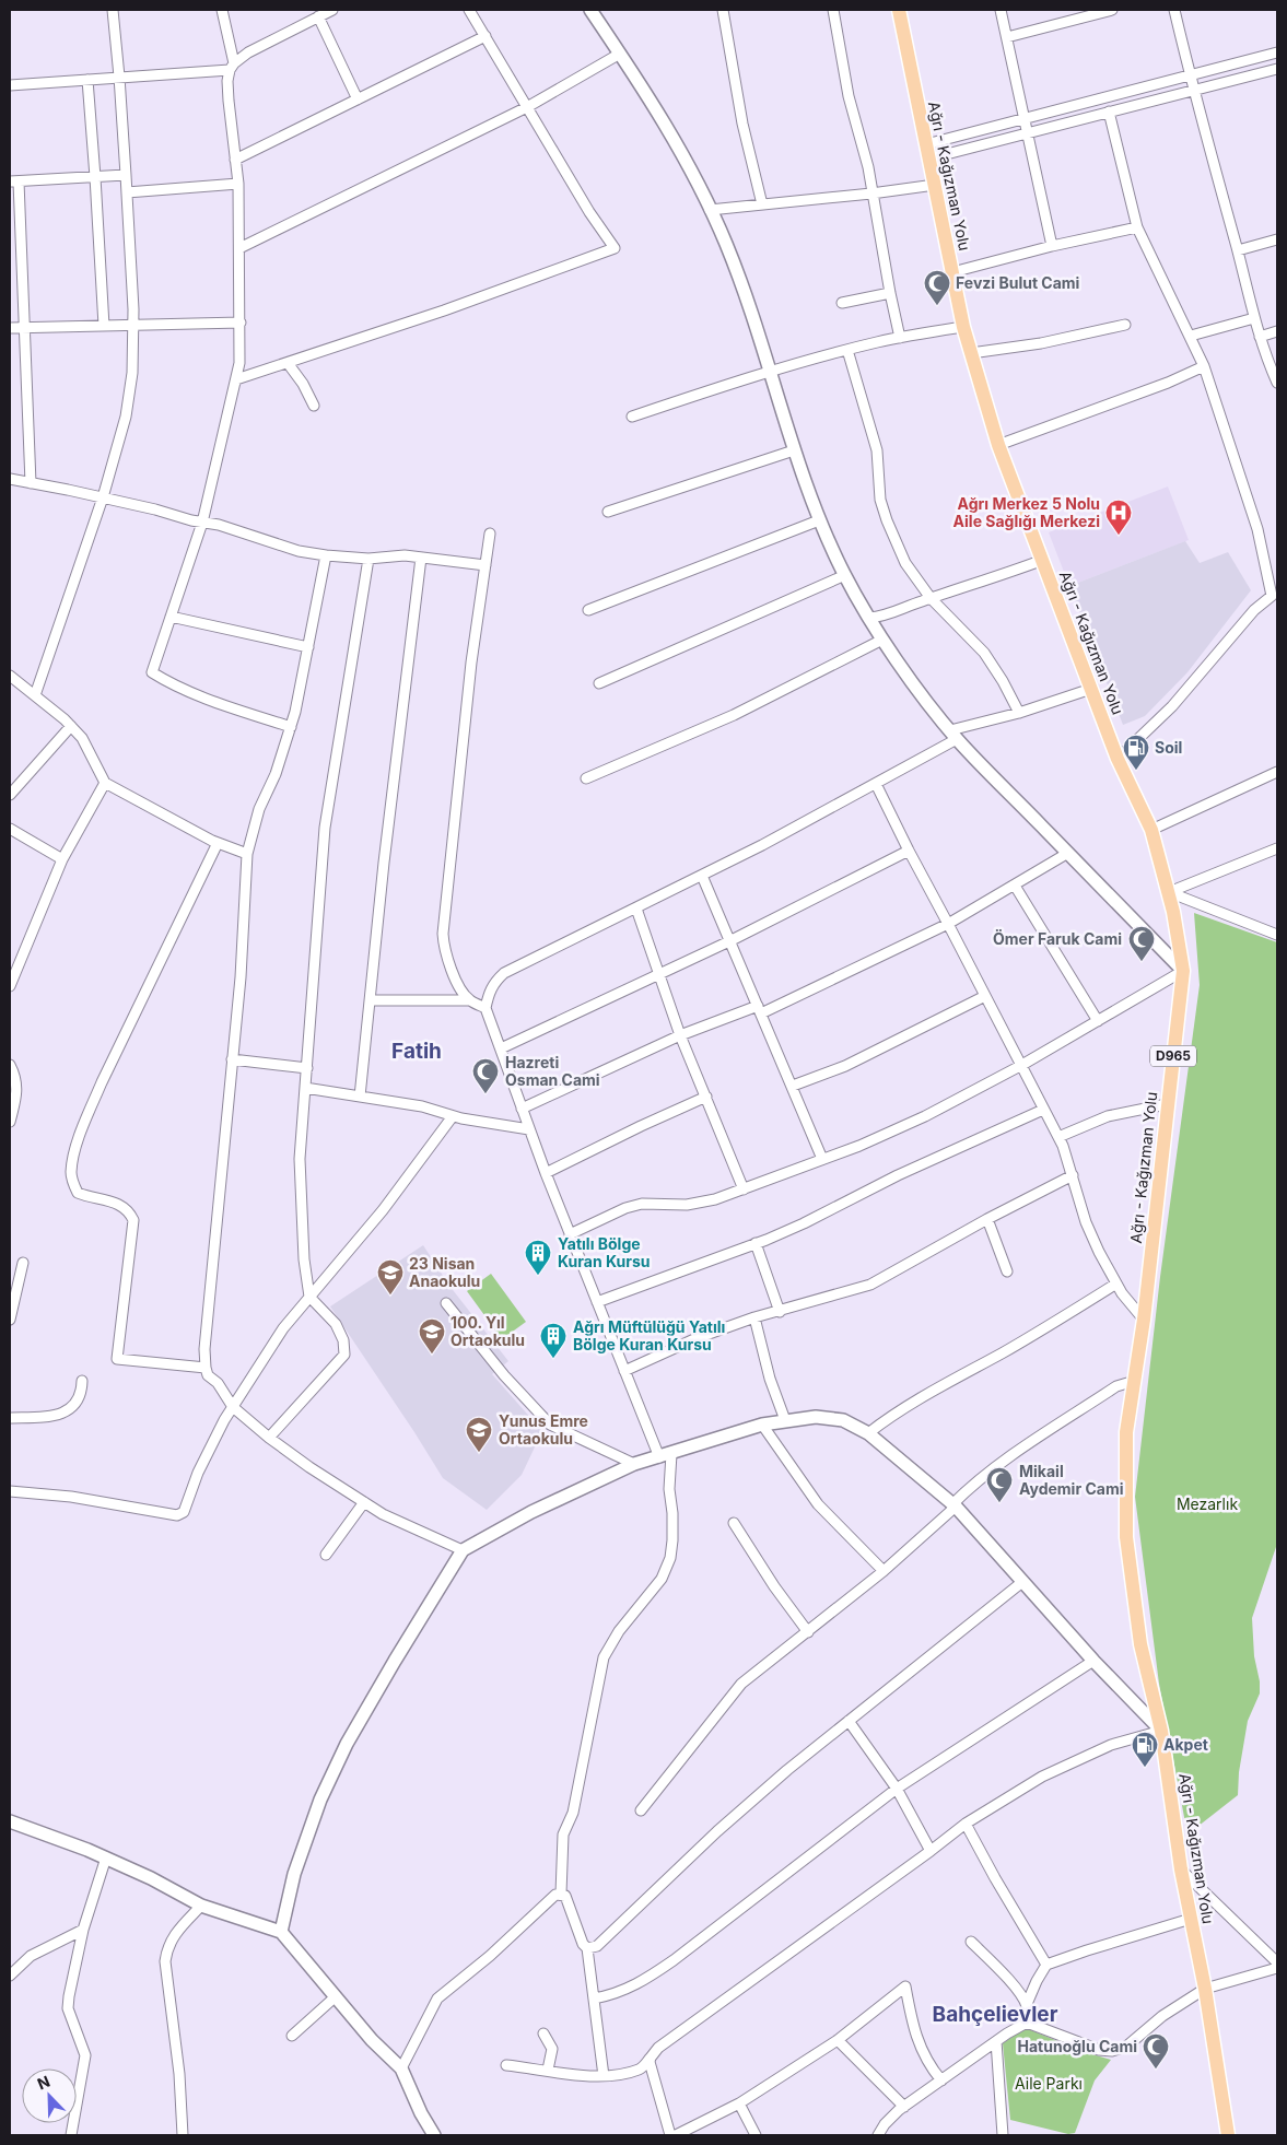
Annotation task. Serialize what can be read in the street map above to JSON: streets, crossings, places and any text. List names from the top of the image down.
{
  "streets": {
    "main road": ["Ağrı - Kağızman Yolu", "D965"]
  },
  "districts": ["Fatih", "Bahçelievler"],
  "parks": ["Mezarlık", "Aile Parkı"],
  "places": {
    "mosque": [
      "Fevzi Bulut Cami",
      "Ömer Faruk Cami",
      "Hazreti Osman Cami",
      "Mikail Aydemir Cami",
      "Hatunoğlu Cami"
    ],
    "hospital": ["Ağrı Merkez 5 Nolu Aile Sağlığı Merkezi"],
    "fuel station": ["Soil", "Akpet"],
    "building": ["Yatılı Bölge Kuran Kursu", "Ağrı Müftülüğü Yatılı Bölge Kuran Kursu"],
    "school or university": ["23 Nisan Anaokulu", "100. Yıl Ortaokulu", "Yunus Emre Ortaokulu"]
  },
  "north": "top left"
}
